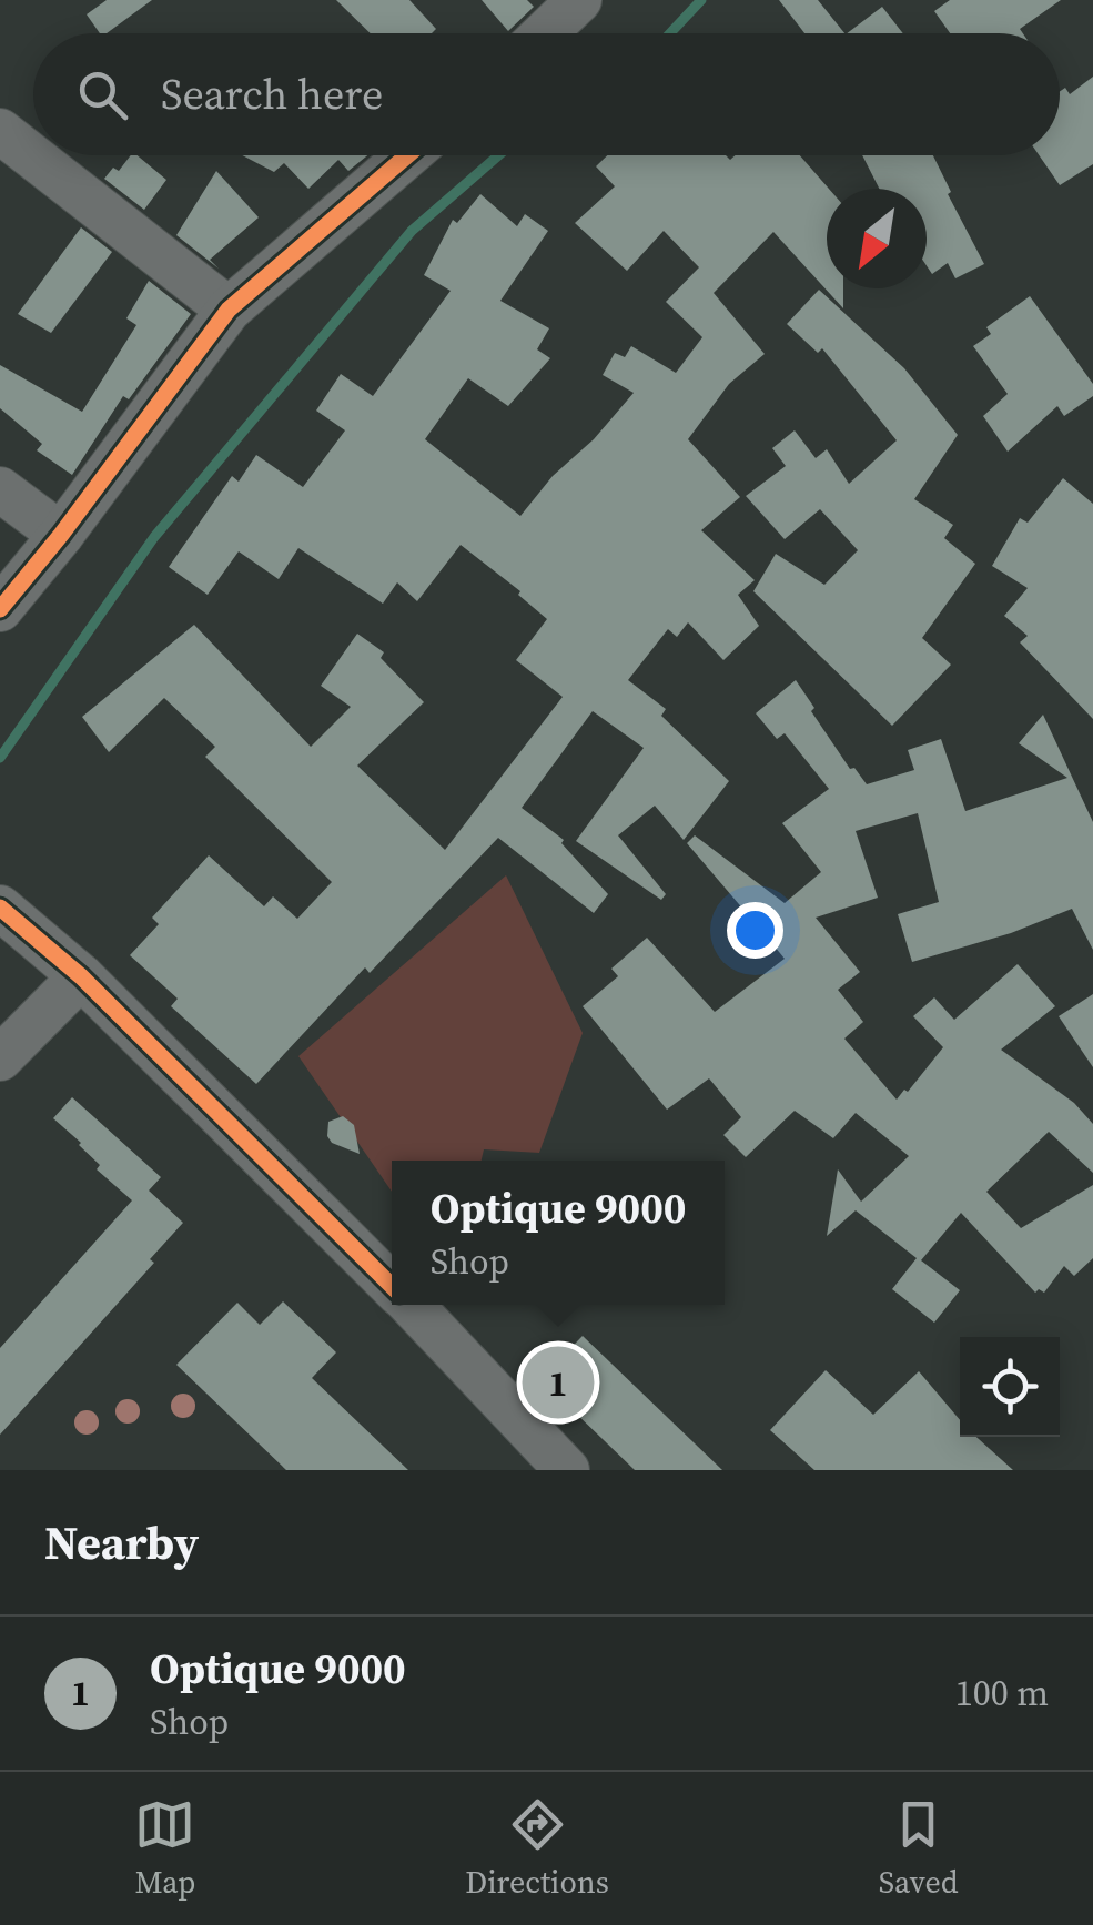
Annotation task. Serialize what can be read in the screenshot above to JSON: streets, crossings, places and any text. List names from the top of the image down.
{
  "north": "bottom left",
  "page": {
    "search": "Search here",
    "popup": ["Optique 9000", "Shop"],
    "pins": "1",
    "heading": "Nearby",
    "list": [
      {
        "mark": "1",
        "name": "Optique 9000",
        "note": "Shop",
        "value": "100 m"
      }
    ],
    "nav": ["Map", "Directions", "Saved"]
  }
}
